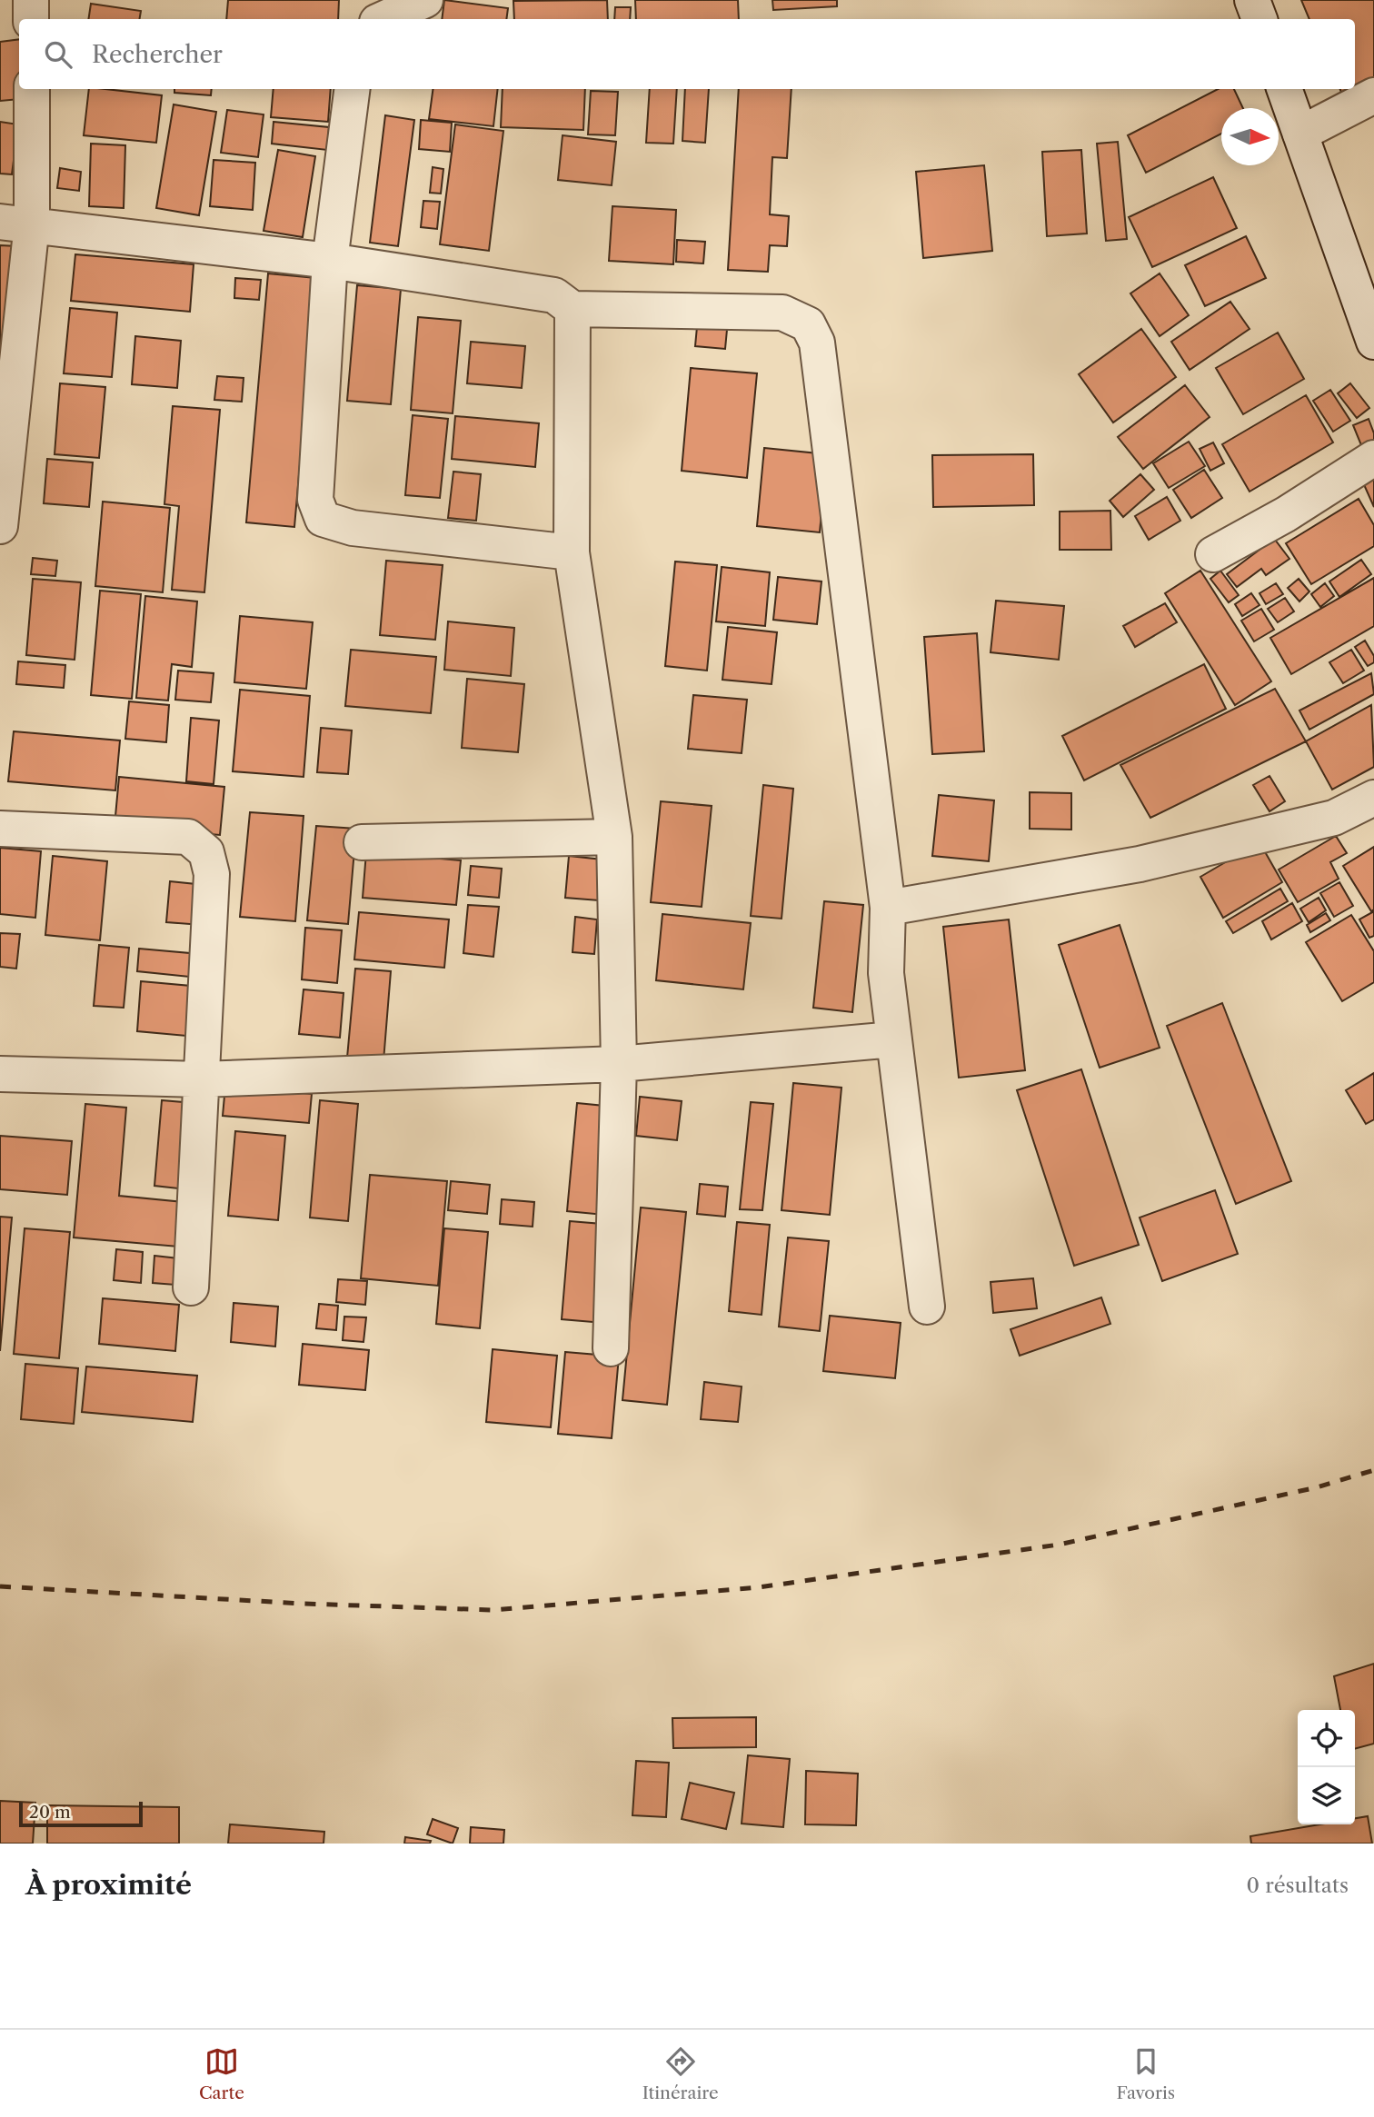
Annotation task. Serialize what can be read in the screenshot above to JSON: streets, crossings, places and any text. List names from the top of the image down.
{
  "scale_bar": "20 m",
  "north": "right",
  "page": {
    "search": "Rechercher",
    "scale": "20 m",
    "heading": ["À proximité", "0 résultats"],
    "nav": ["Carte", "Itinéraire", "Favoris"]
  }
}
